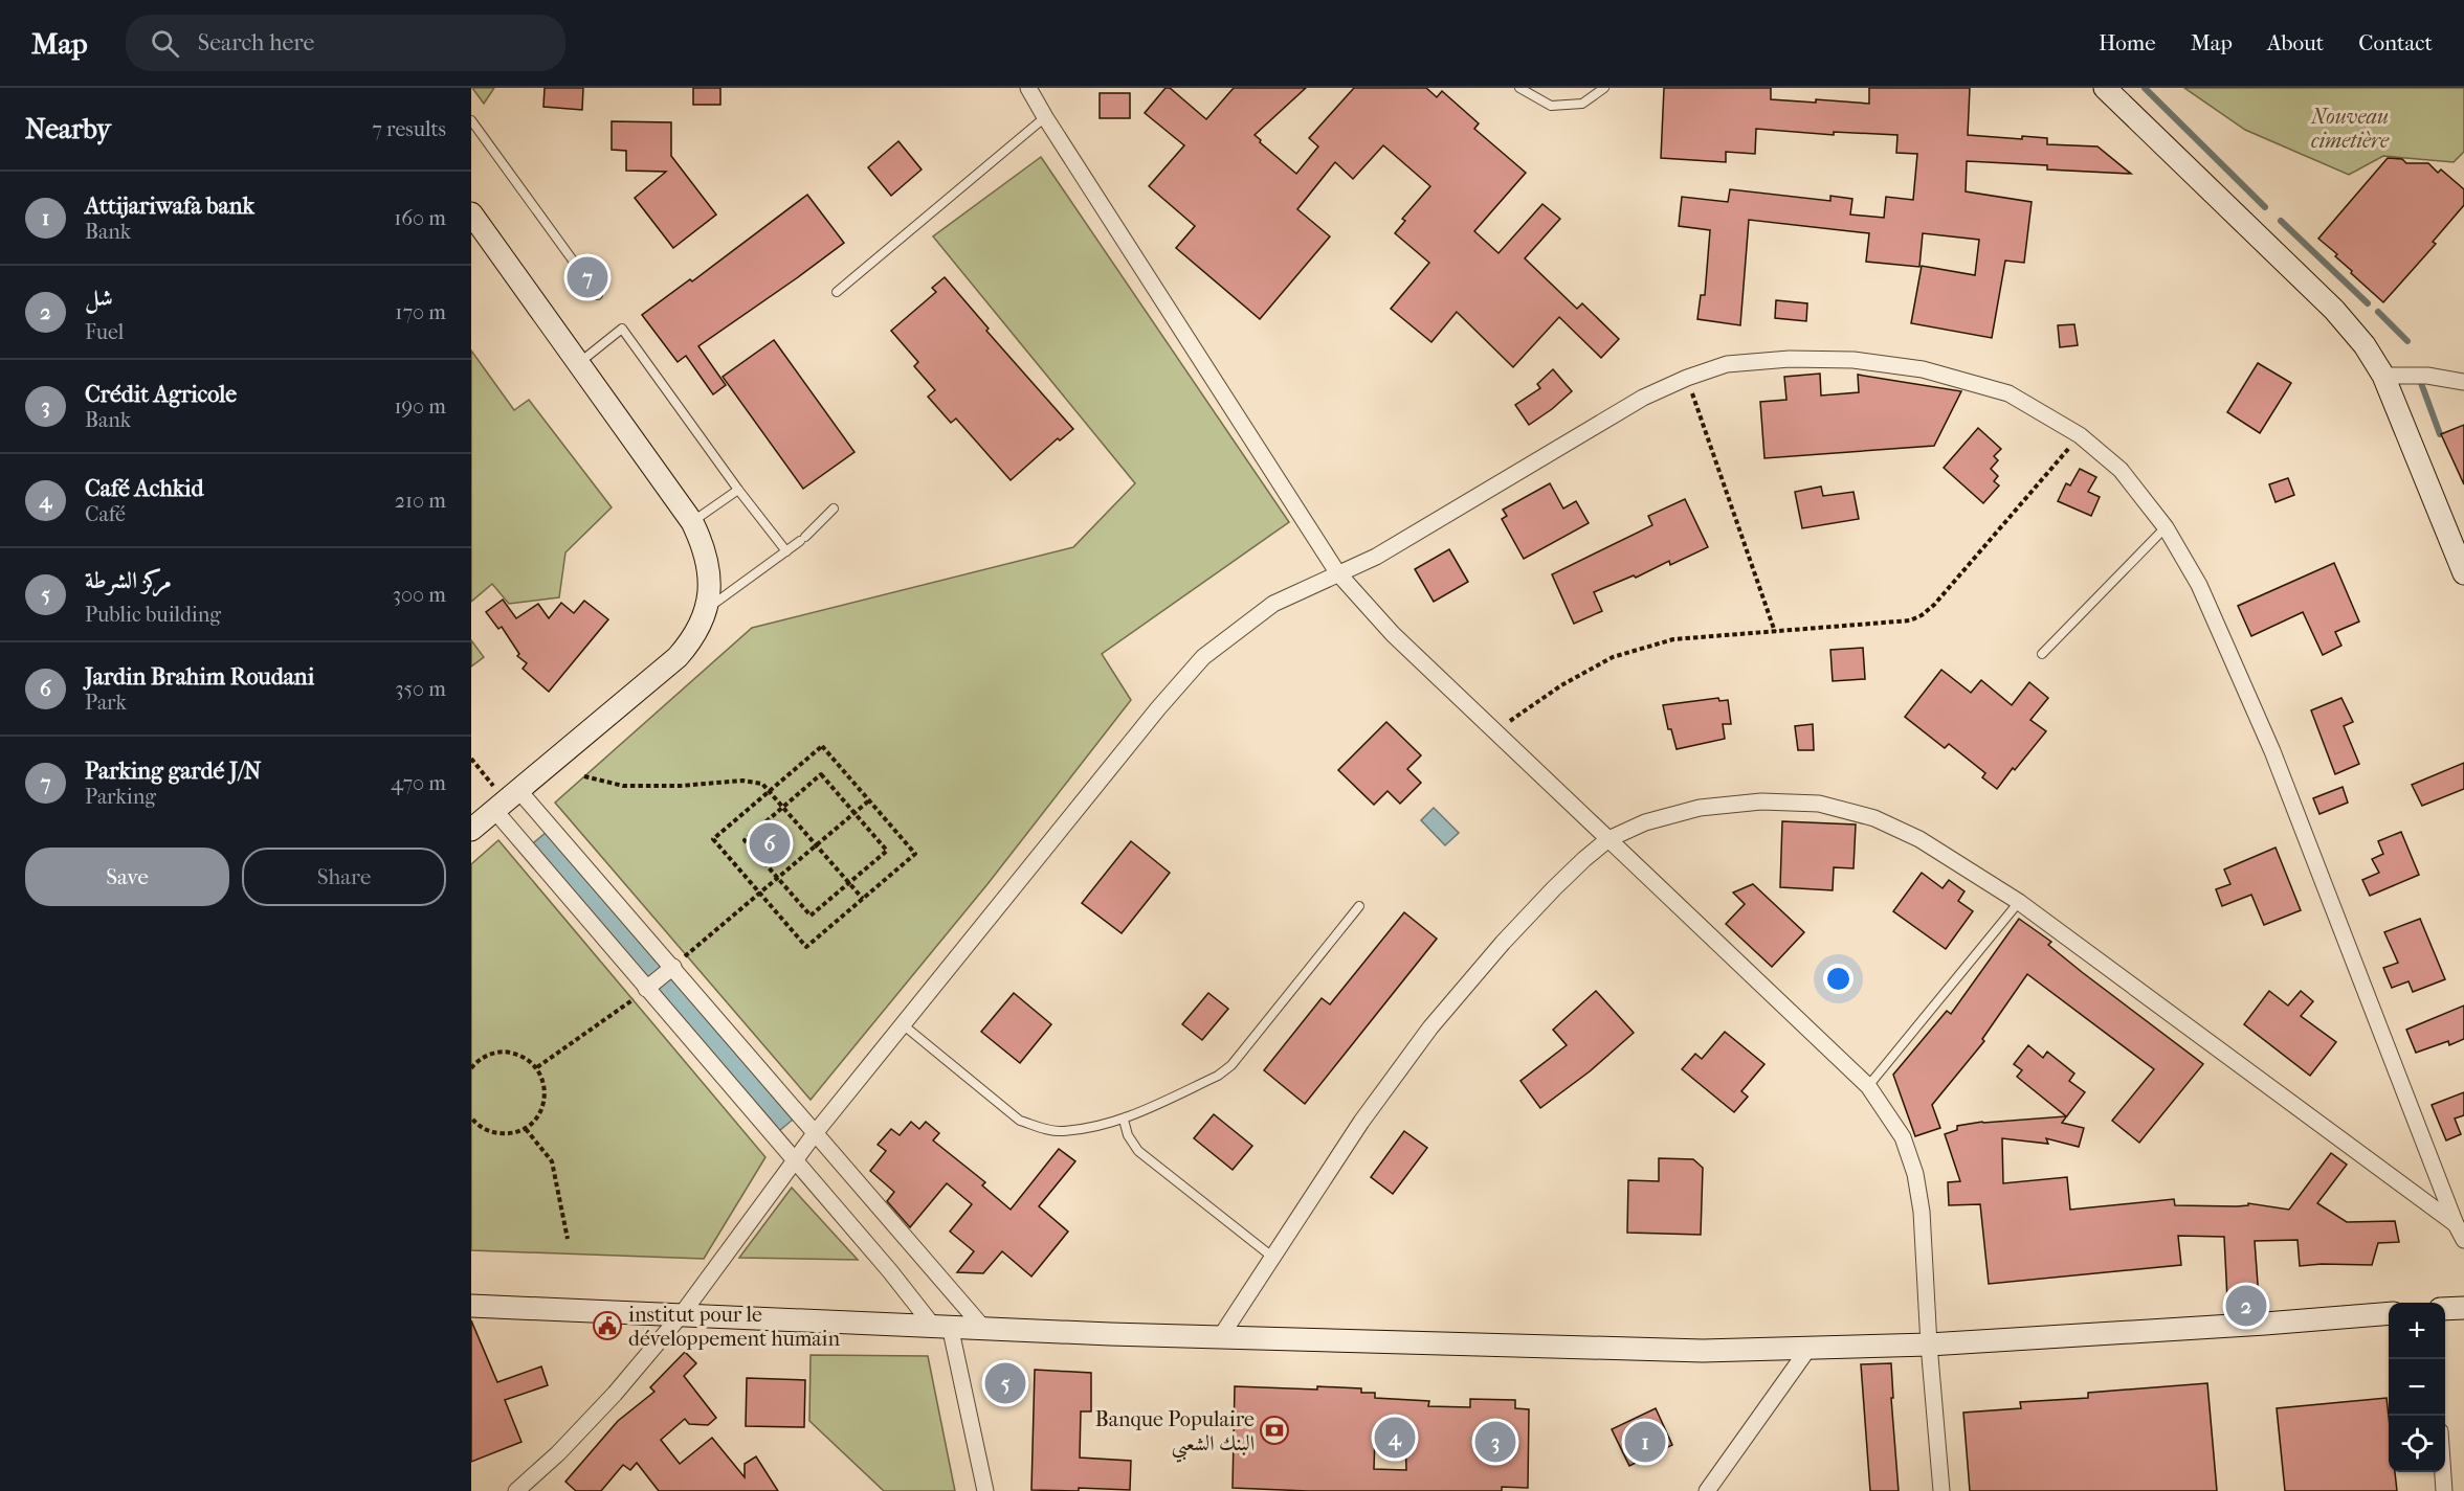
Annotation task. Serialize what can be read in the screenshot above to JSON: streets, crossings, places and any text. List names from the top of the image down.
{
  "parks": ["Nouveau cimetière"],
  "places": {
    "public building": ["institut pour le développement humain"],
    "bank": ["Banque Populaire البنك الشعبي"]
  },
  "page": {
    "header": "Map",
    "search": "Search here",
    "nav": [
      "Home",
      "Map",
      "About",
      "Contact"
    ],
    "heading": ["Nearby", "7 results"],
    "list": [
      {
        "mark": "1",
        "name": "Attijariwafa bank",
        "note": "Bank",
        "value": "160 m"
      },
      {
        "mark": "2",
        "name": "شل",
        "note": "Fuel",
        "value": "170 m"
      },
      {
        "mark": "3",
        "name": "Crédit Agricole",
        "note": "Bank",
        "value": "190 m"
      },
      {
        "mark": "4",
        "name": "Café Achkid",
        "note": "Café",
        "value": "210 m"
      },
      {
        "mark": "5",
        "name": "مركز الشرطة",
        "note": "Public building",
        "value": "300 m"
      },
      {
        "mark": "6",
        "name": "Jardin Brahim Roudani",
        "note": "Park",
        "value": "350 m"
      },
      {
        "mark": "7",
        "name": "Parking gardé J/N",
        "note": "Parking",
        "value": "470 m"
      }
    ],
    "pins": [
      "7",
      "6",
      "2",
      "5",
      "4",
      "1",
      "3"
    ],
    "buttons": ["Save", "Share"],
    "map_buttons": ["+", "−"]
  }
}
